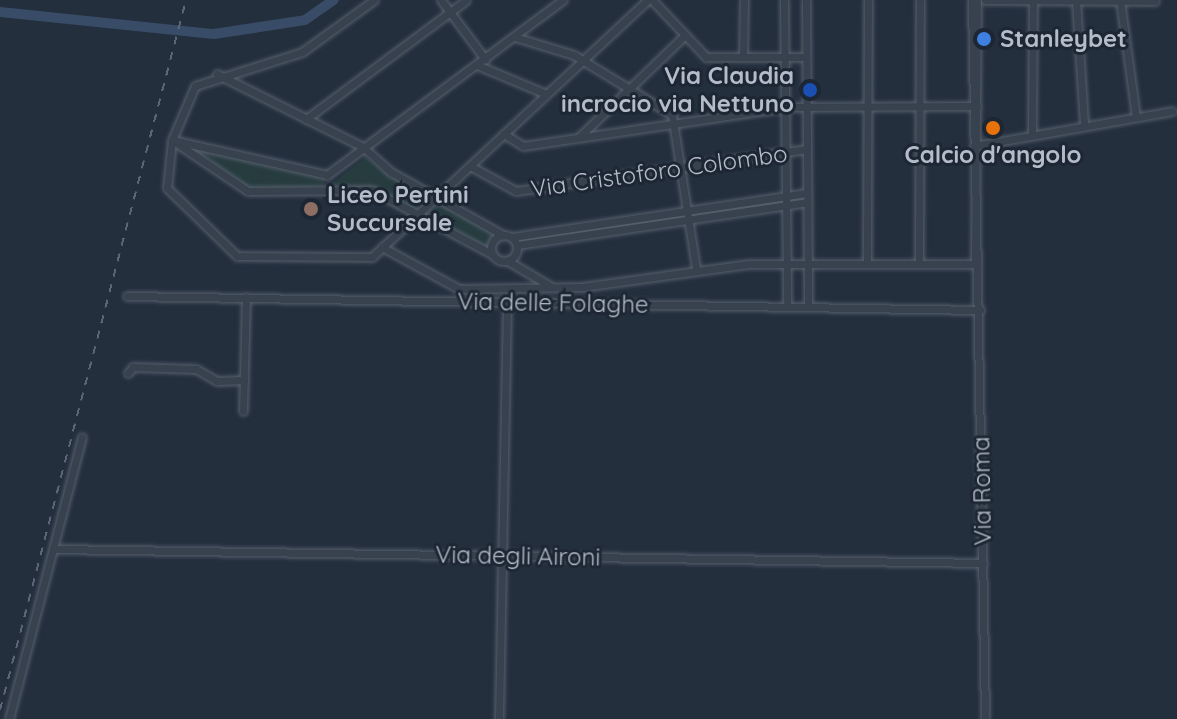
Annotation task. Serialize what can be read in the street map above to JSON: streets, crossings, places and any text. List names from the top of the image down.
{
  "streets": {
    "street": [
      "Via Cristoforo Colombo",
      "Via delle Folaghe",
      "Via Roma",
      "Via degli Aironi"
    ]
  },
  "crossings": [
    ["Via delle Folaghe", "Via Roma"],
    ["Via Roma", "Via degli Aironi"]
  ],
  "places": [
    "Stanleybet",
    "Via Claudia incrocio via Nettuno",
    "Calcio d'angolo",
    "Liceo Pertini Succursale"
  ]
}
